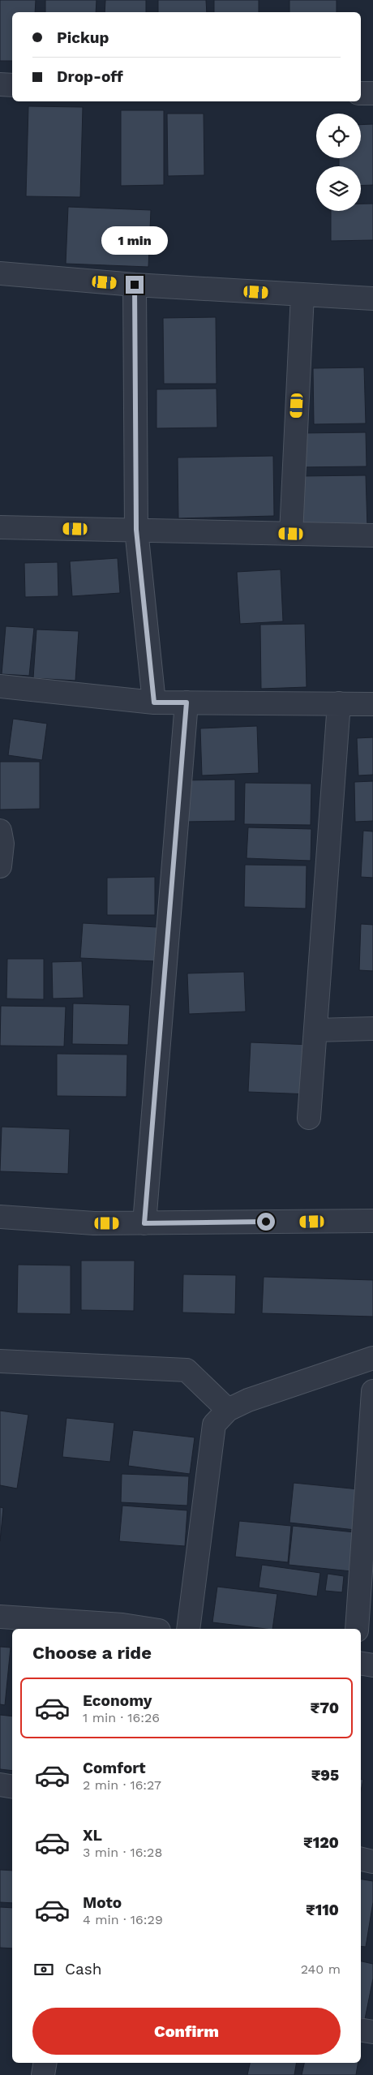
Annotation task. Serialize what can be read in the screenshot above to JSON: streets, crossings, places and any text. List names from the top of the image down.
{
  "page": {
    "banner": ["Pickup", "Drop-off"],
    "bubble": "1 min",
    "heading": "Choose a ride",
    "list": [
      {
        "name": "Economy",
        "note": "1 min · 16:26",
        "value": "₹70"
      },
      {
        "name": "Comfort",
        "note": "2 min · 16:27",
        "value": "₹95"
      },
      {
        "name": "XL",
        "note": "3 min · 16:28",
        "value": "₹120"
      },
      {
        "name": "Moto",
        "note": "4 min · 16:29",
        "value": "₹110"
      }
    ],
    "pay": ["Cash", "240 m"],
    "buttons": "Confirm"
  }
}
